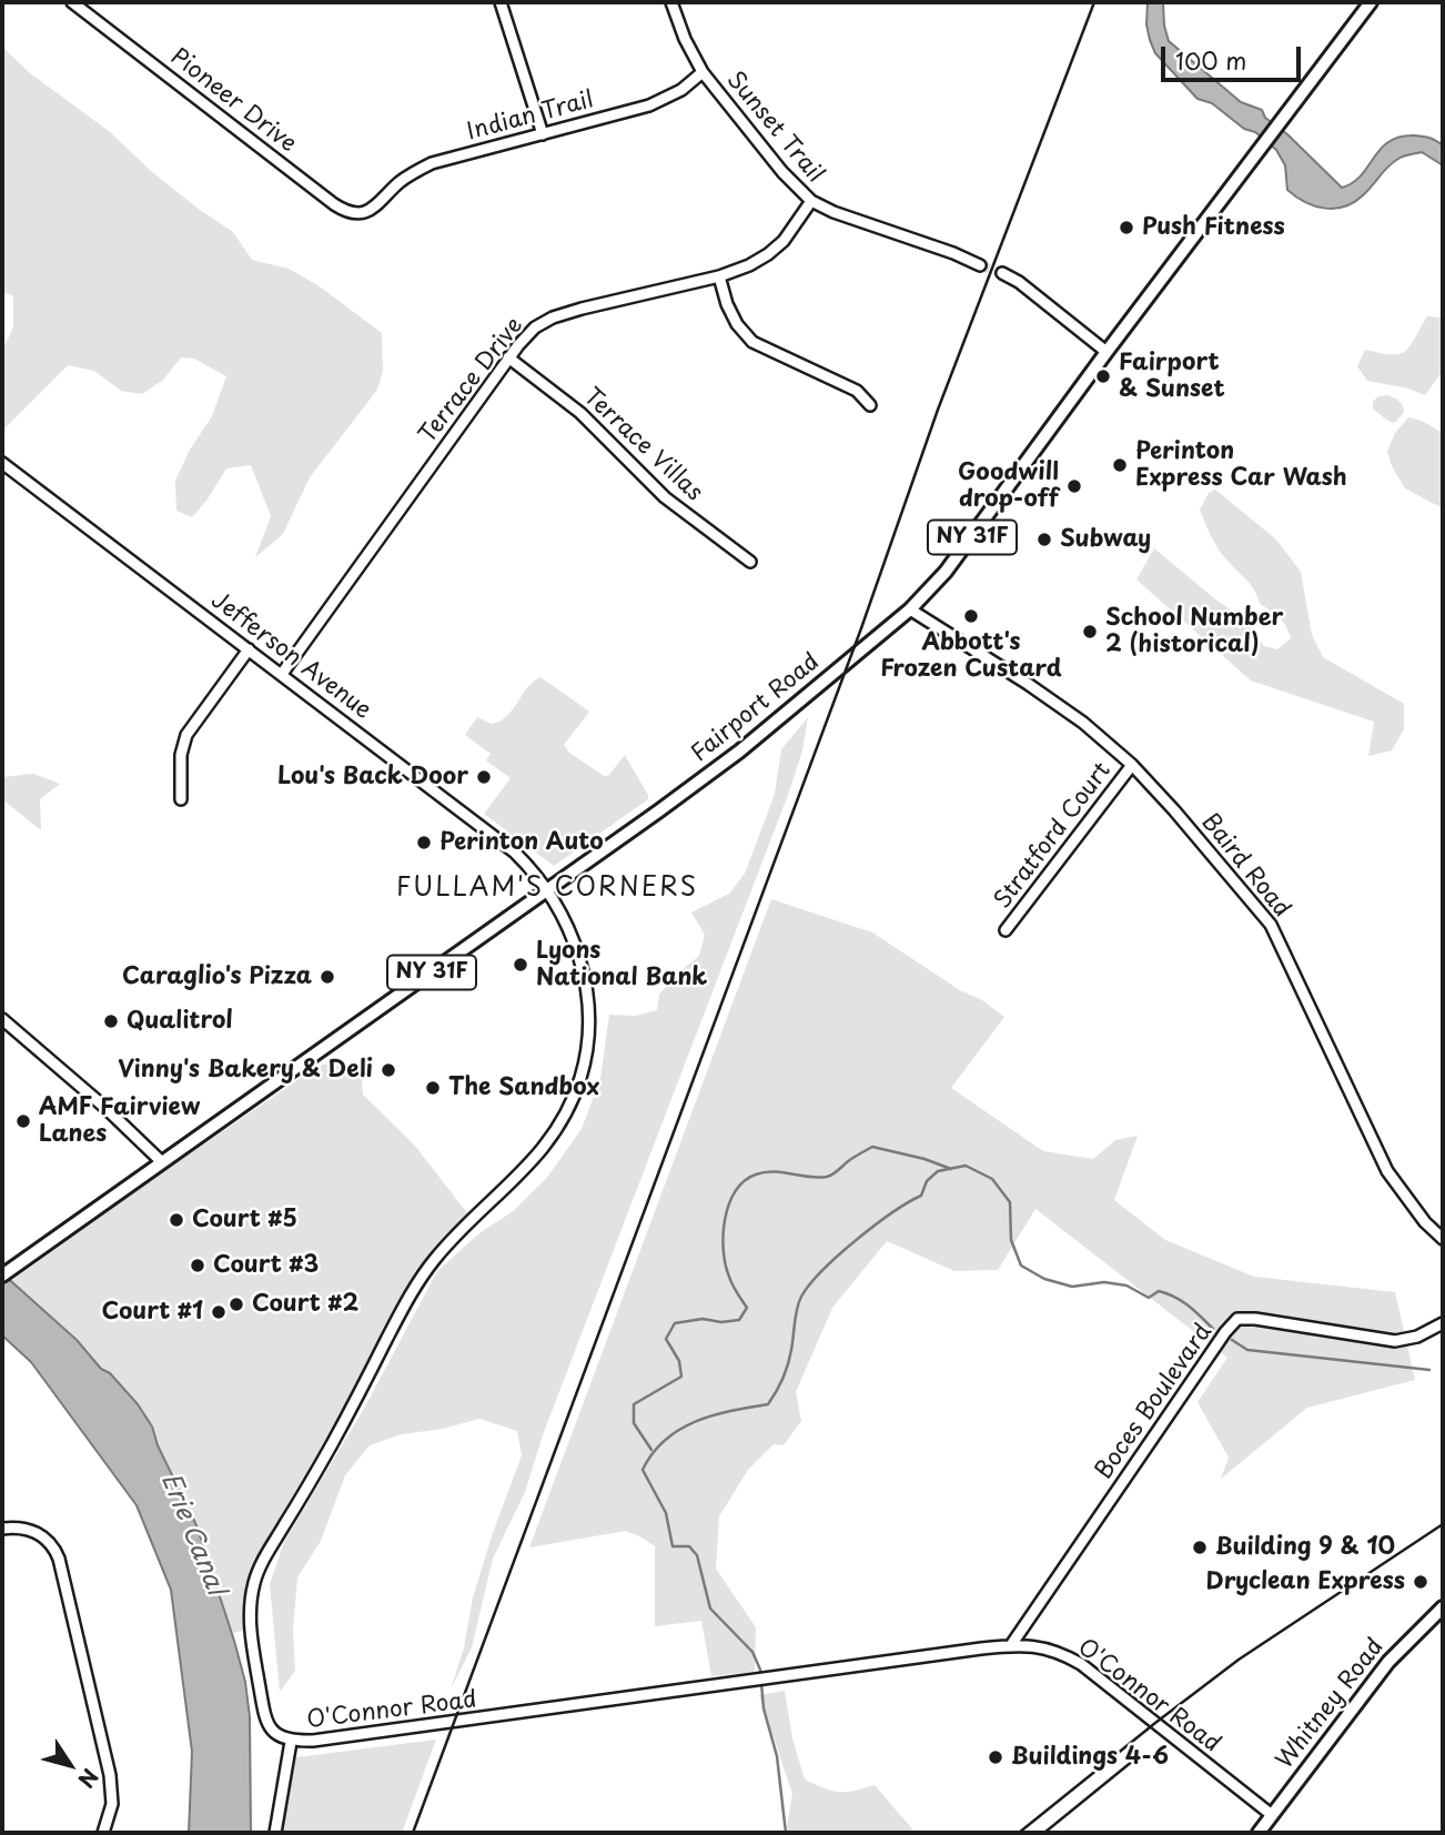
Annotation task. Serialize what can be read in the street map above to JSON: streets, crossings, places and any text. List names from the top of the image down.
{
  "streets": {
    "main road": ["NY 31F", "Fairport Road", "Whitney Road"],
    "street": [
      "Pioneer Drive",
      "Indian Trail",
      "Sunset Trail",
      "Terrace Drive",
      "Terrace Villas",
      "Jefferson Avenue",
      "Stratford Court",
      "Baird Road",
      "Boces Boulevard",
      "O'Connor Road"
    ]
  },
  "crossings": [
    ["Pioneer Drive", "Indian Trail"],
    ["Indian Trail", "Sunset Trail"],
    ["Sunset Trail", "Terrace Drive"],
    ["Terrace Drive", "Terrace Villas"],
    ["Terrace Drive", "Jefferson Avenue"],
    ["Jefferson Avenue", "Fairport Road"],
    ["Jefferson Avenue", "O'Connor Road"],
    ["Fairport Road", "Baird Road"],
    ["Fairport Road", "O'Connor Road"],
    ["Stratford Court", "Baird Road"],
    ["Boces Boulevard", "O'Connor Road"],
    ["O'Connor Road", "Whitney Road"]
  ],
  "districts": ["FULLAM'S CORNERS"],
  "water": ["Erie Canal"],
  "places": [
    "Push Fitness",
    "Fairport & Sunset",
    "Perinton Express Car Wash",
    "Goodwill drop-off",
    "Subway",
    "Abbott's Frozen Custard",
    "School Number 2 (historical)",
    "Lou's Back Door",
    "Perinton Auto",
    "Lyons National Bank",
    "Caraglio's Pizza",
    "Qualitrol",
    "Vinny's Bakery & Deli",
    "The Sandbox",
    "AMF Fairview Lanes",
    "Court #5",
    "Court #3",
    "Court #2",
    "Court #1",
    "Building 9 & 10",
    "Dryclean Express",
    "Buildings 4-6"
  ],
  "scale_bar": "100 m",
  "north": "bottom right"
}
